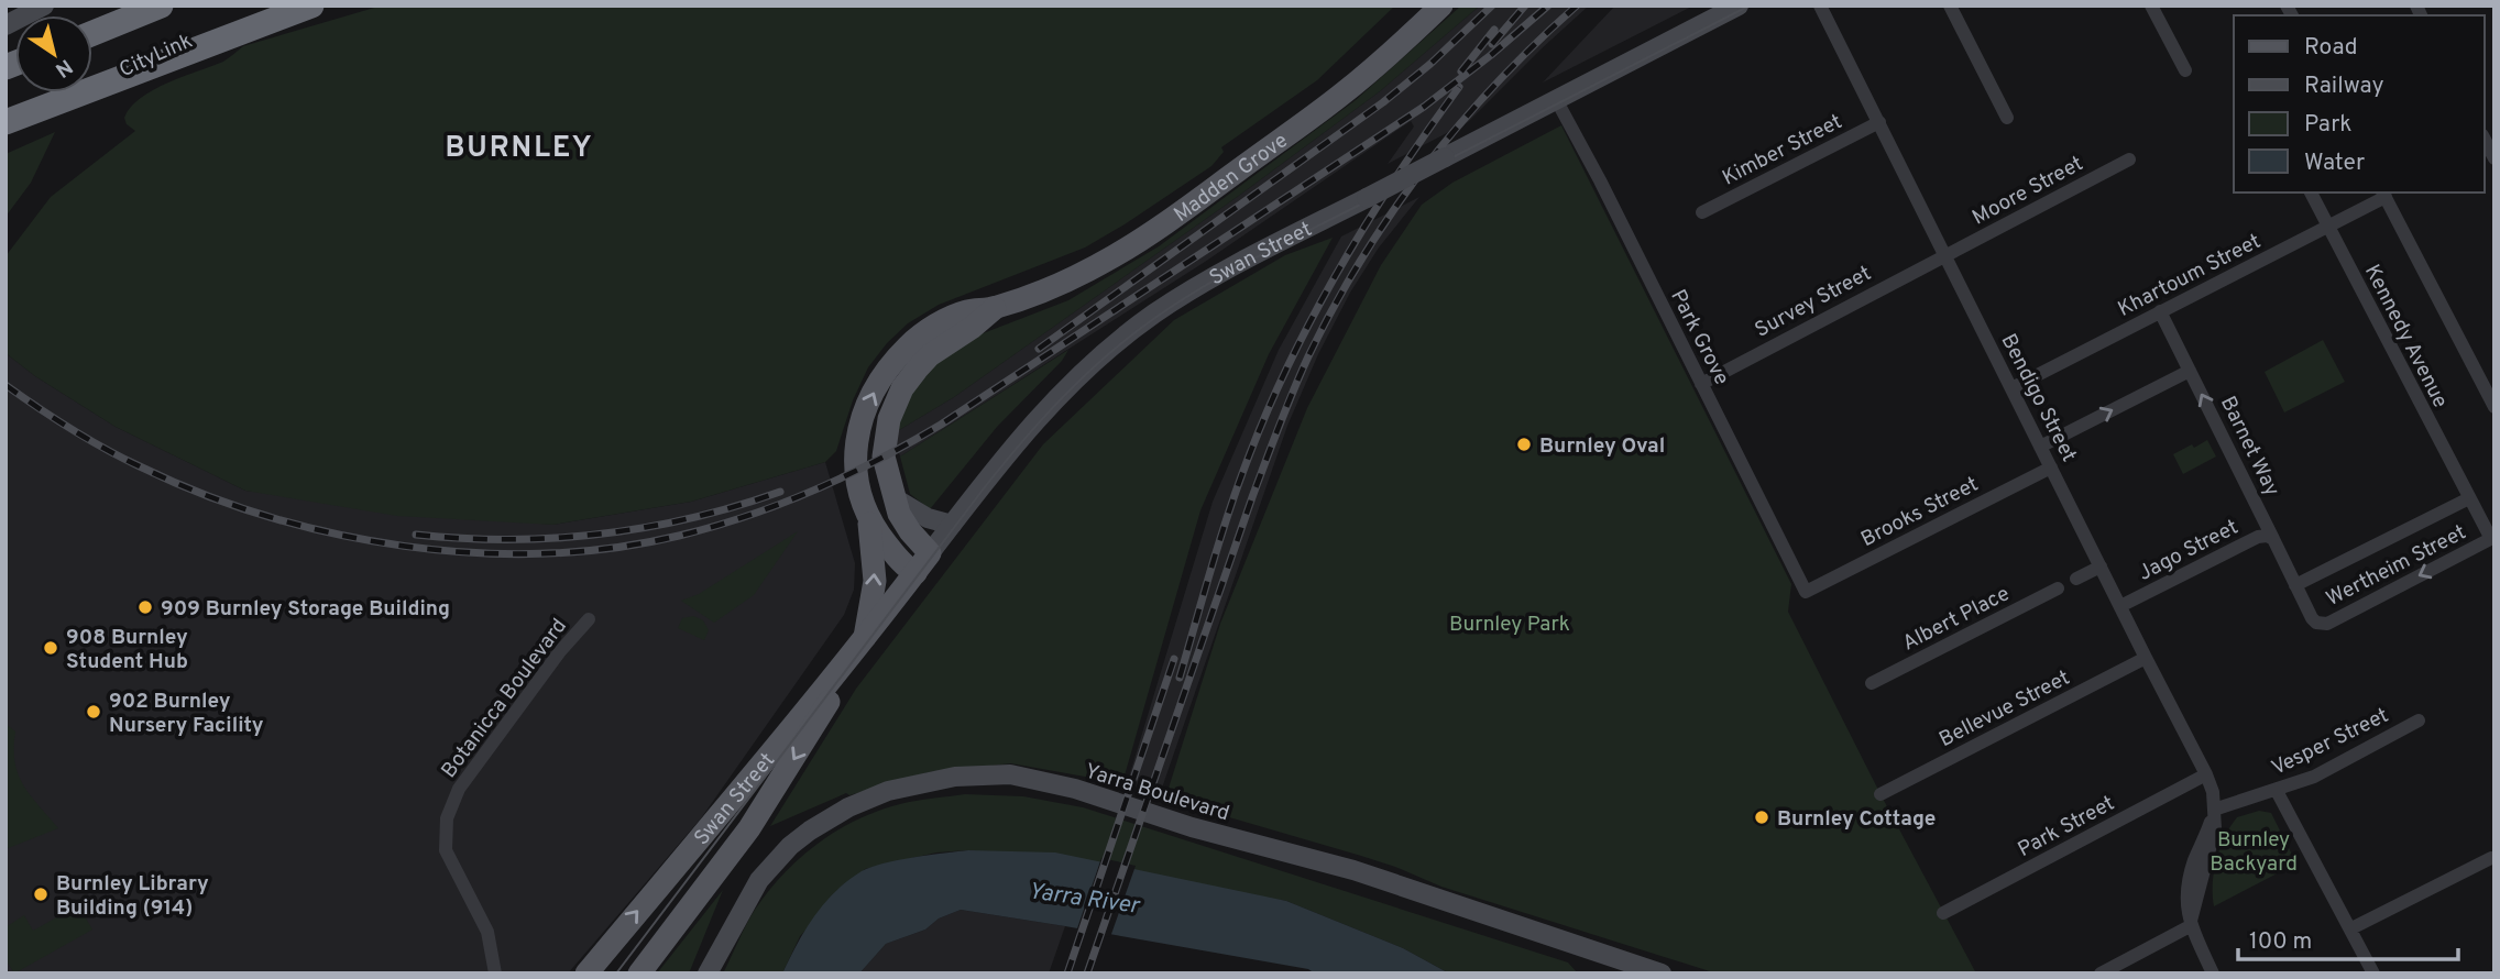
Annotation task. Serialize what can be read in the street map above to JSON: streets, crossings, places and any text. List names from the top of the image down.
{
  "streets": {
    "highway": ["CityLink"],
    "main road": ["Madden Grove", "Swan Street", "Yarra Boulevard"],
    "street": [
      "Kimber Street",
      "Moore Street",
      "Khartoum Street",
      "Survey Street",
      "Kennedy Avenue",
      "Park Grove",
      "Bendigo Street",
      "Barnet Way",
      "Brooks Street",
      "Jago Street",
      "Wertheim Street",
      "Albert Place",
      "Botanicca Boulevard",
      "Bellevue Street",
      "Vesper Street",
      "Park Street"
    ]
  },
  "crossings": [
    ["Kimber Street", "Bendigo Street"],
    ["Madden Grove", "Swan Street"],
    ["Moore Street", "Survey Street"],
    ["Moore Street", "Bendigo Street"],
    ["Swan Street", "Park Grove"],
    ["Khartoum Street", "Kennedy Avenue"],
    ["Khartoum Street", "Bendigo Street"],
    ["Khartoum Street", "Barnet Way"],
    ["Survey Street", "Park Grove"],
    ["Survey Street", "Bendigo Street"],
    ["Kennedy Avenue", "Wertheim Street"],
    ["Park Grove", "Brooks Street"],
    ["Bendigo Street", "Brooks Street"],
    ["Bendigo Street", "Jago Street"],
    ["Bendigo Street", "Bellevue Street"],
    ["Bendigo Street", "Vesper Street"],
    ["Bendigo Street", "Park Street"],
    ["Barnet Way", "Jago Street"]
  ],
  "one_way": ["Barnet Way"],
  "districts": ["BURNLEY"],
  "water": ["Yarra River"],
  "parks": ["Burnley Park", "Burnley Backyard"],
  "places": [
    "Burnley Oval",
    "909 Burnley Storage Building",
    "908 Burnley Student Hub",
    "902 Burnley Nursery Facility",
    "Burnley Cottage",
    "Burnley Library Building (914)"
  ],
  "legend": [
    "Road",
    "Railway",
    "Park",
    "Water"
  ],
  "scale_bar": "100 m",
  "north": "bottom right"
}
